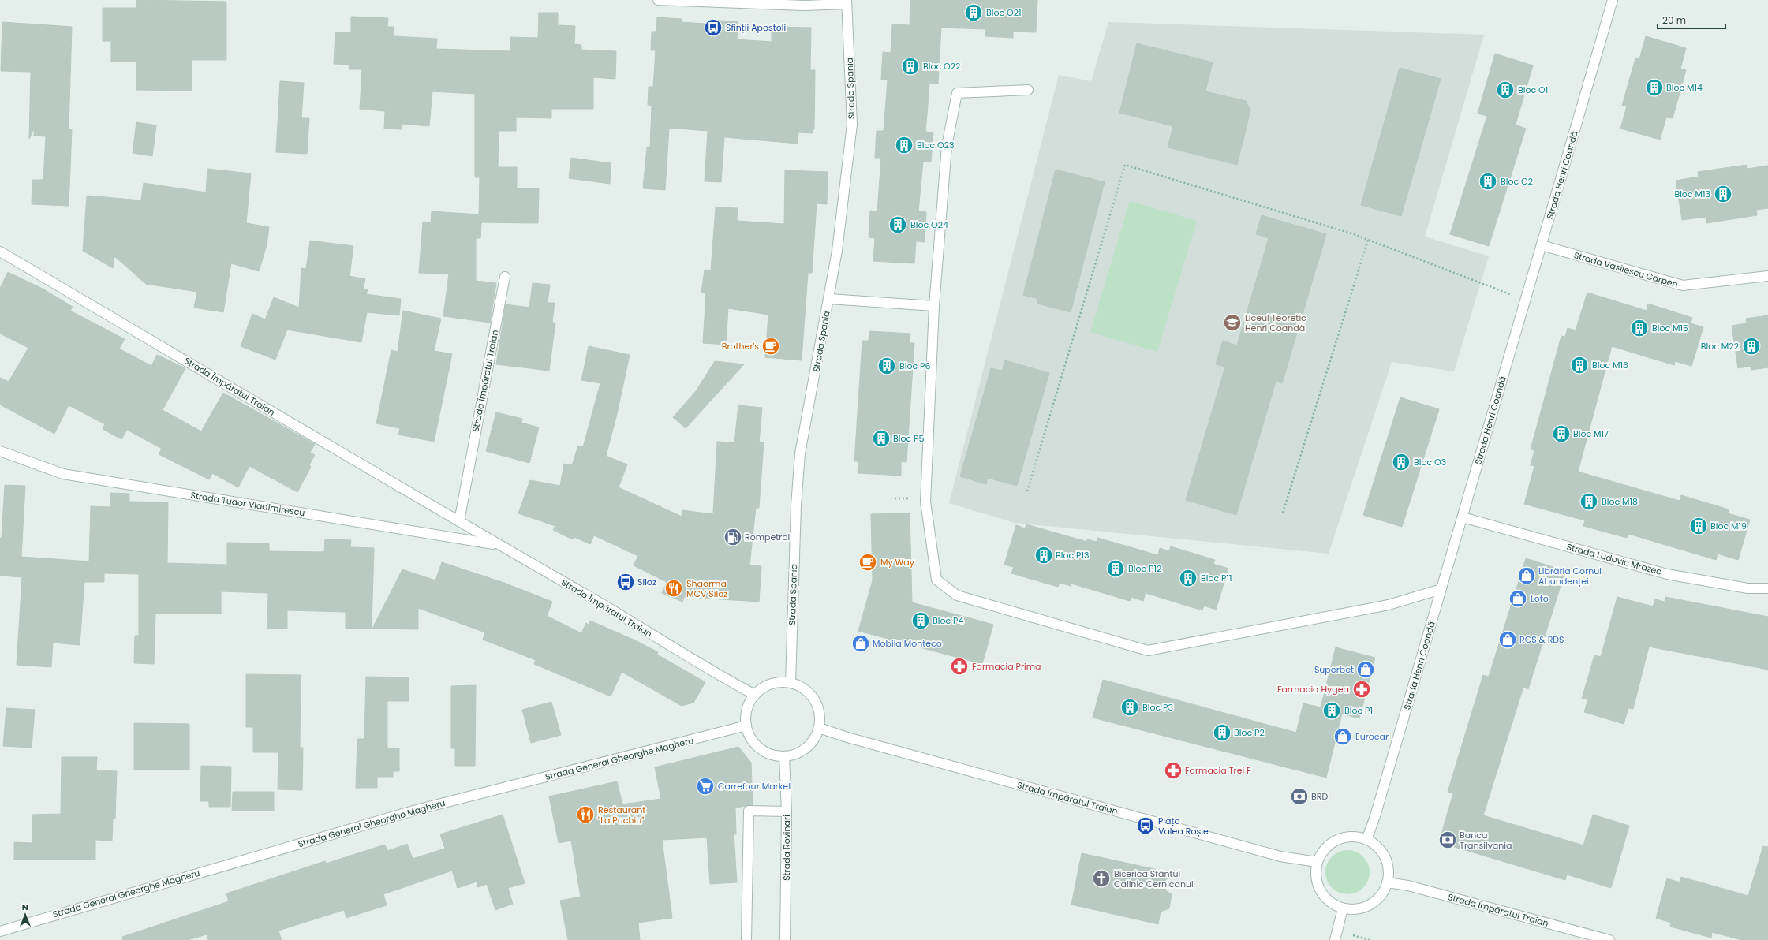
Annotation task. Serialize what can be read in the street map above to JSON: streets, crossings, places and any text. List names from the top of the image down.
{
  "streets": {
    "street": [
      "Strada Spania",
      "Strada Henri Coandă",
      "Strada Vasilescu Carpen",
      "Strada Împăratul Traian",
      "Strada Tudor Vladimirescu",
      "Strada Ludovic Mrazec",
      "Strada General Gheorghe Magheru",
      "Strada Rovinari"
    ]
  },
  "crossings": [
    ["Strada Spania", "Strada Împăratul Traian"],
    ["Strada Spania", "Strada General Gheorghe Magheru"],
    ["Strada Spania", "Strada Rovinari"],
    ["Strada Henri Coandă", "Strada Vasilescu Carpen"],
    ["Strada Henri Coandă", "Strada Împăratul Traian"],
    ["Strada Henri Coandă", "Strada Ludovic Mrazec"],
    ["Strada Împăratul Traian", "Strada Tudor Vladimirescu"],
    ["Strada Împăratul Traian", "Strada General Gheorghe Magheru"],
    ["Strada Împăratul Traian", "Strada Rovinari"],
    ["Strada General Gheorghe Magheru", "Strada Rovinari"]
  ],
  "places": {
    "building": [
      "Bloc O21",
      "Bloc O22",
      "Bloc M14",
      "Bloc O1",
      "Bloc O23",
      "Bloc O2",
      "Bloc M13",
      "Bloc O24",
      "Bloc M15",
      "Bloc M22",
      "Bloc M16",
      "Bloc P6",
      "Bloc M17",
      "Bloc P5",
      "Bloc O3",
      "Bloc M18",
      "Bloc M19",
      "Bloc P13",
      "Bloc P12",
      "Bloc P11",
      "Bloc P4",
      "Bloc P3",
      "Bloc P1",
      "Bloc P2"
    ],
    "bus stop": ["Sfinții Apostoli", "Siloz", "Piața Valea Roșie"],
    "school or university": ["Liceul Teoretic Henri Coandă"],
    "cafe": ["Brother's", "My Way"],
    "fuel station": ["Rompetrol"],
    "shop": [
      "Librăria Cornul Abundenței",
      "Loto",
      "RCS & RDS",
      "Mobila Monteco",
      "Superbet",
      "Eurocar"
    ],
    "restaurant": ["Shaorma MCV Siloz", "Restaurant \"La Puchiu\""],
    "pharmacy": ["Farmacia Prima", "Farmacia Hygea", "Farmacia Trei F"],
    "supermarket": ["Carrefour Market"],
    "bank": ["BRD", "Banca Transilvania"],
    "church": ["Biserica Sfântul Calinic Cernicanul"]
  },
  "scale_bar": "20 m",
  "north": "top"
}
